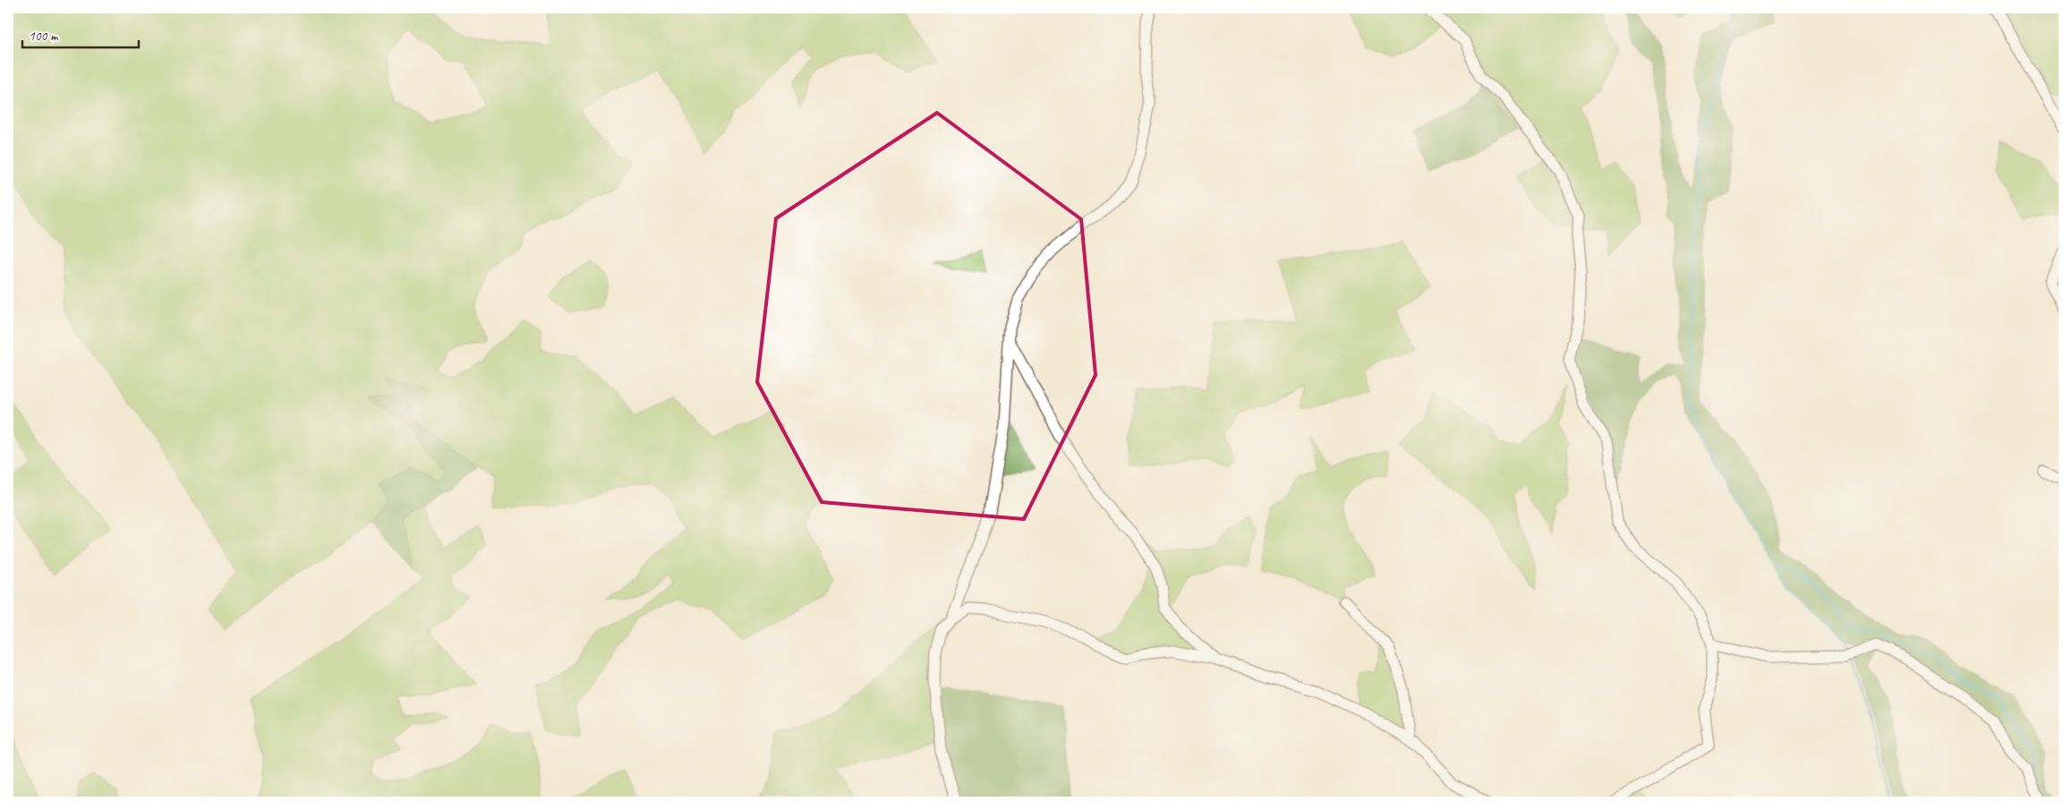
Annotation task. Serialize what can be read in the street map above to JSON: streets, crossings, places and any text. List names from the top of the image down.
{
  "scale_bar": "100 m"
}
